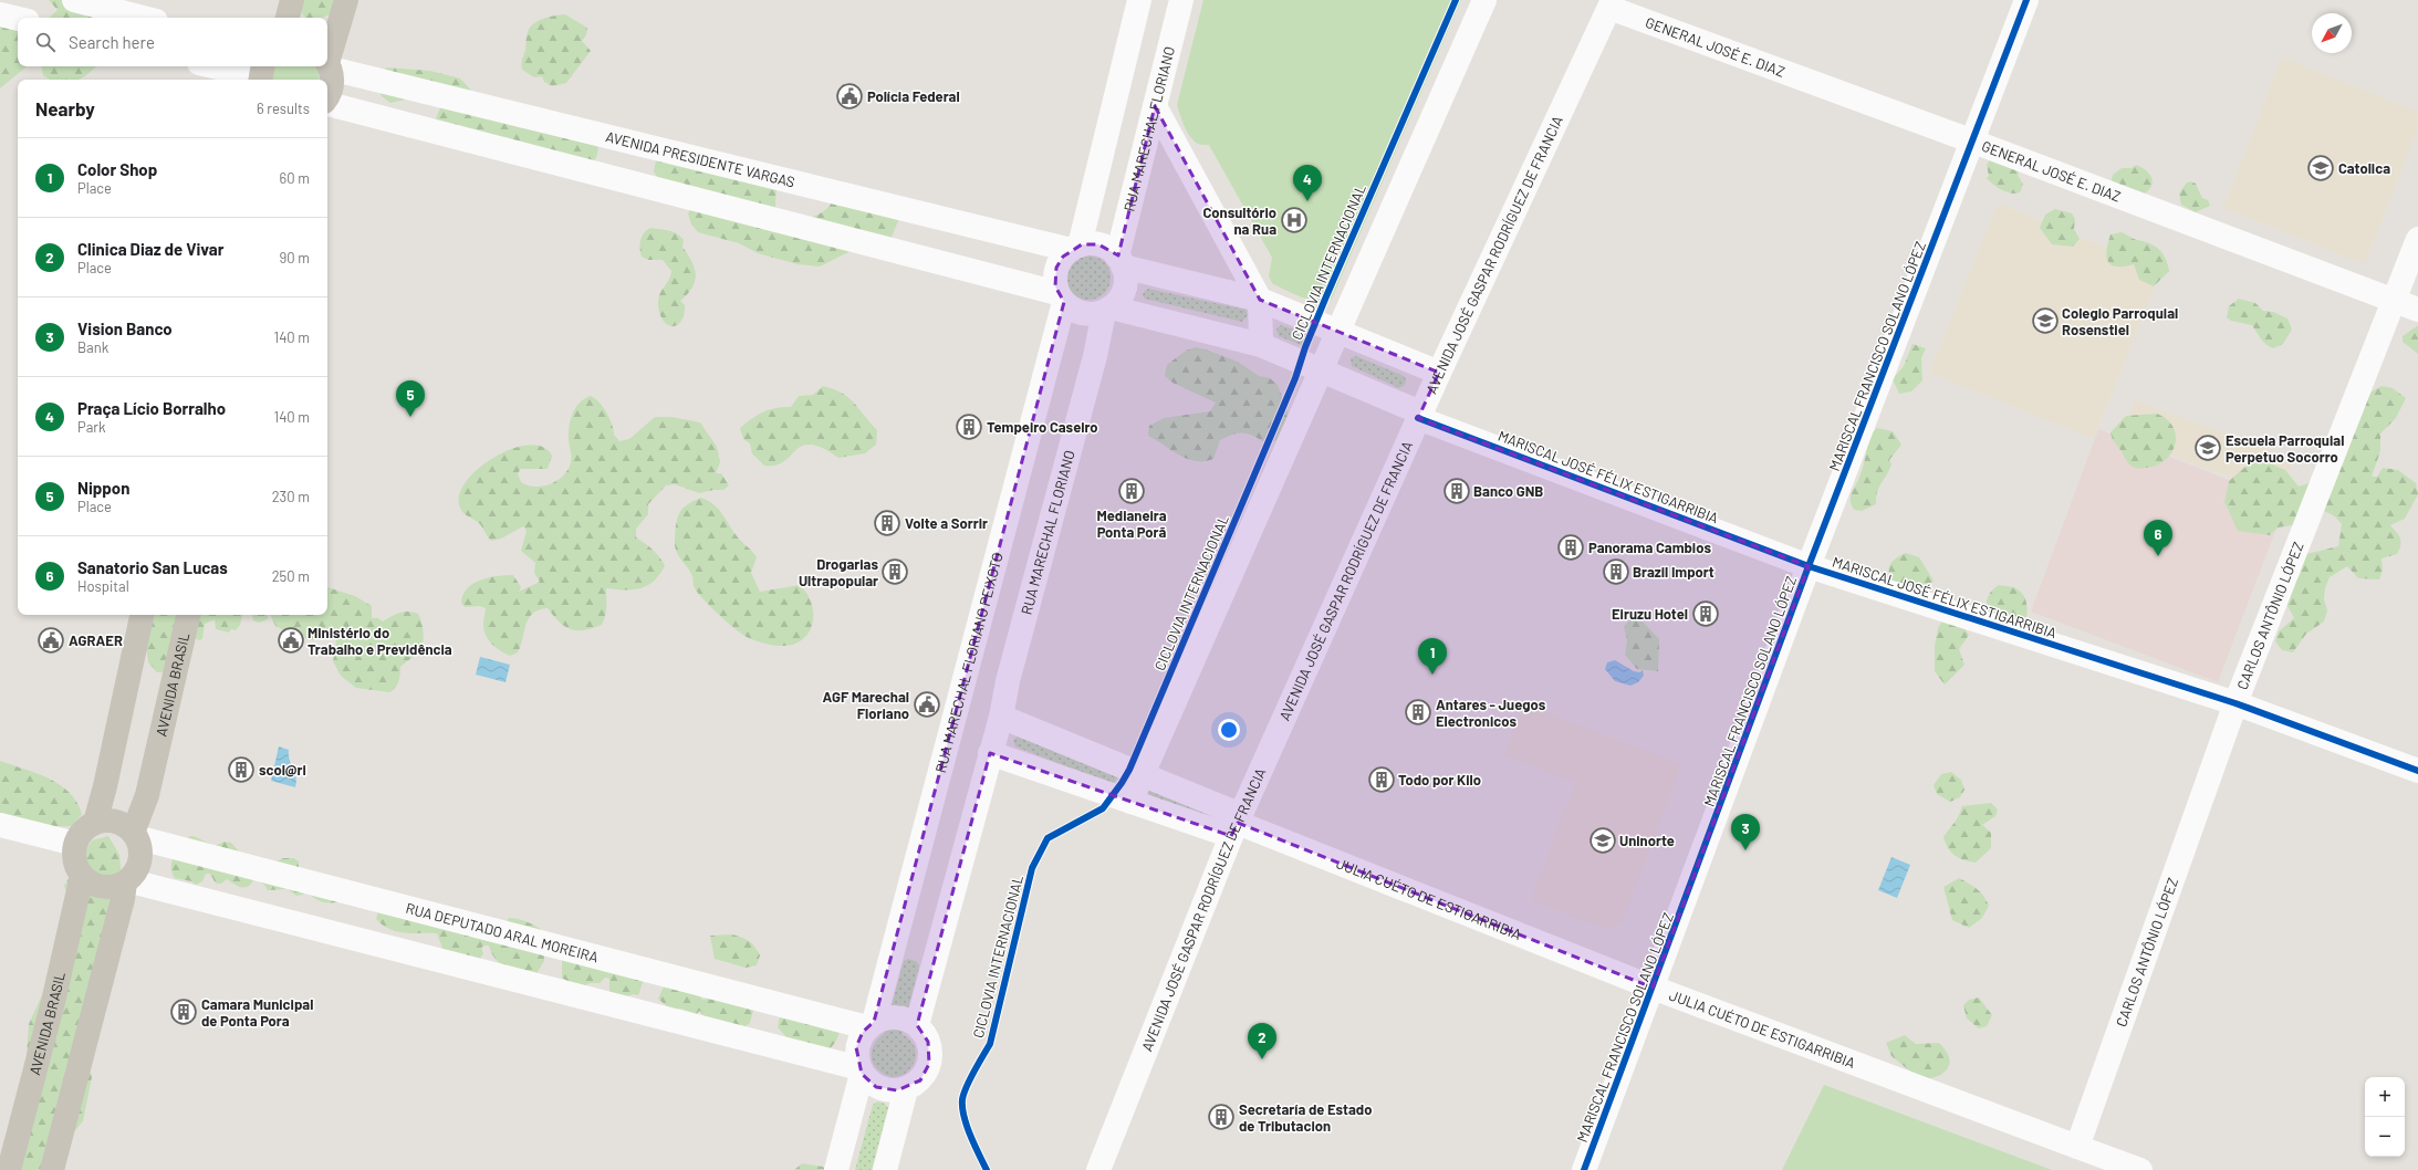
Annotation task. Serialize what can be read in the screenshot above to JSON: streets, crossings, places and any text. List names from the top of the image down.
{
  "streets": {
    "main road": [
      "GENERAL JOSÉ E. DIAZ",
      "RUA MARECHAL FLORIANO",
      "AVENIDA PRESIDENTE VARGAS",
      "AVENIDA JOSÉ GASPAR RODRÍGUEZ DE FRANCIA",
      "MARISCAL FRANCISCO SOLANO LÓPEZ",
      "MARISCAL JOSÉ FÉLIX ESTIGARRIBIA",
      "CARLOS ANTÔNIO LÓPEZ",
      "RUA MARECHAL FLORIANO PEIXOTO",
      "AVENIDA BRASIL",
      "JULIA CUÉTO DE ESTIGARRIBIA",
      "RUA DEPUTADO ARAL MOREIRA"
    ],
    "cycle path": ["CICLOVIA INTERNACIONAL"]
  },
  "crossings": [
    ["GENERAL JOSÉ E. DIAZ", "AVENIDA JOSÉ GASPAR RODRÍGUEZ DE FRANCIA"],
    ["GENERAL JOSÉ E. DIAZ", "MARISCAL FRANCISCO SOLANO LÓPEZ"],
    ["GENERAL JOSÉ E. DIAZ", "CARLOS ANTÔNIO LÓPEZ"],
    ["RUA MARECHAL FLORIANO", "AVENIDA PRESIDENTE VARGAS"],
    ["RUA MARECHAL FLORIANO", "RUA MARECHAL FLORIANO PEIXOTO"],
    ["RUA MARECHAL FLORIANO", "JULIA CUÉTO DE ESTIGARRIBIA"],
    ["AVENIDA PRESIDENTE VARGAS", "RUA MARECHAL FLORIANO PEIXOTO"],
    ["AVENIDA JOSÉ GASPAR RODRÍGUEZ DE FRANCIA", "MARISCAL JOSÉ FÉLIX ESTIGARRIBIA"],
    ["AVENIDA JOSÉ GASPAR RODRÍGUEZ DE FRANCIA", "JULIA CUÉTO DE ESTIGARRIBIA"],
    ["MARISCAL FRANCISCO SOLANO LÓPEZ", "MARISCAL JOSÉ FÉLIX ESTIGARRIBIA"],
    ["MARISCAL FRANCISCO SOLANO LÓPEZ", "JULIA CUÉTO DE ESTIGARRIBIA"],
    ["MARISCAL JOSÉ FÉLIX ESTIGARRIBIA", "CARLOS ANTÔNIO LÓPEZ"],
    ["CARLOS ANTÔNIO LÓPEZ", "JULIA CUÉTO DE ESTIGARRIBIA"],
    ["RUA MARECHAL FLORIANO PEIXOTO", "RUA DEPUTADO ARAL MOREIRA"],
    ["AVENIDA BRASIL", "RUA DEPUTADO ARAL MOREIRA"]
  ],
  "places": {
    "public building": [
      "Polícia Federal",
      "AGRAER",
      "Ministério do Trabalho e Previdência",
      "AGF Marechal Floriano"
    ],
    "school or university": [
      "Catolica",
      "Colegio Parroquial Rosenstiel",
      "Escuela Parroquial Perpetuo Socorro",
      "Uninorte"
    ],
    "hospital": ["Consultório na Rua"],
    "building": [
      "Tempeiro Caseiro",
      "Medianeira Ponta Porã",
      "Banco GNB",
      "Volte a Sorrir",
      "Panorama Cambios",
      "Drogarias Ultrapopular",
      "Brazil Import",
      "Eiruzu Hotel",
      "Antares - Juegos Electronicos",
      "scol@ri",
      "Todo por Kilo",
      "Camara Municipal de Ponta Pora",
      "Secretaría de Estado de Tributacion"
    ]
  },
  "north": "bottom left",
  "page": {
    "search": "Search here",
    "heading": ["Nearby", "6 results"],
    "list": [
      {
        "mark": "1",
        "name": "Color Shop",
        "note": "Place",
        "value": "60 m"
      },
      {
        "mark": "2",
        "name": "Clinica Diaz de Vivar",
        "note": "Place",
        "value": "90 m"
      },
      {
        "mark": "3",
        "name": "Vision Banco",
        "note": "Bank",
        "value": "140 m"
      },
      {
        "mark": "4",
        "name": "Praça Lício Borralho",
        "note": "Park",
        "value": "140 m"
      },
      {
        "mark": "5",
        "name": "Nippon",
        "note": "Place",
        "value": "230 m"
      },
      {
        "mark": "6",
        "name": "Sanatorio San Lucas",
        "note": "Hospital",
        "value": "250 m"
      }
    ],
    "pins": [
      "4",
      "5",
      "6",
      "1",
      "3",
      "2"
    ],
    "map_buttons": ["+", "−"]
  }
}
